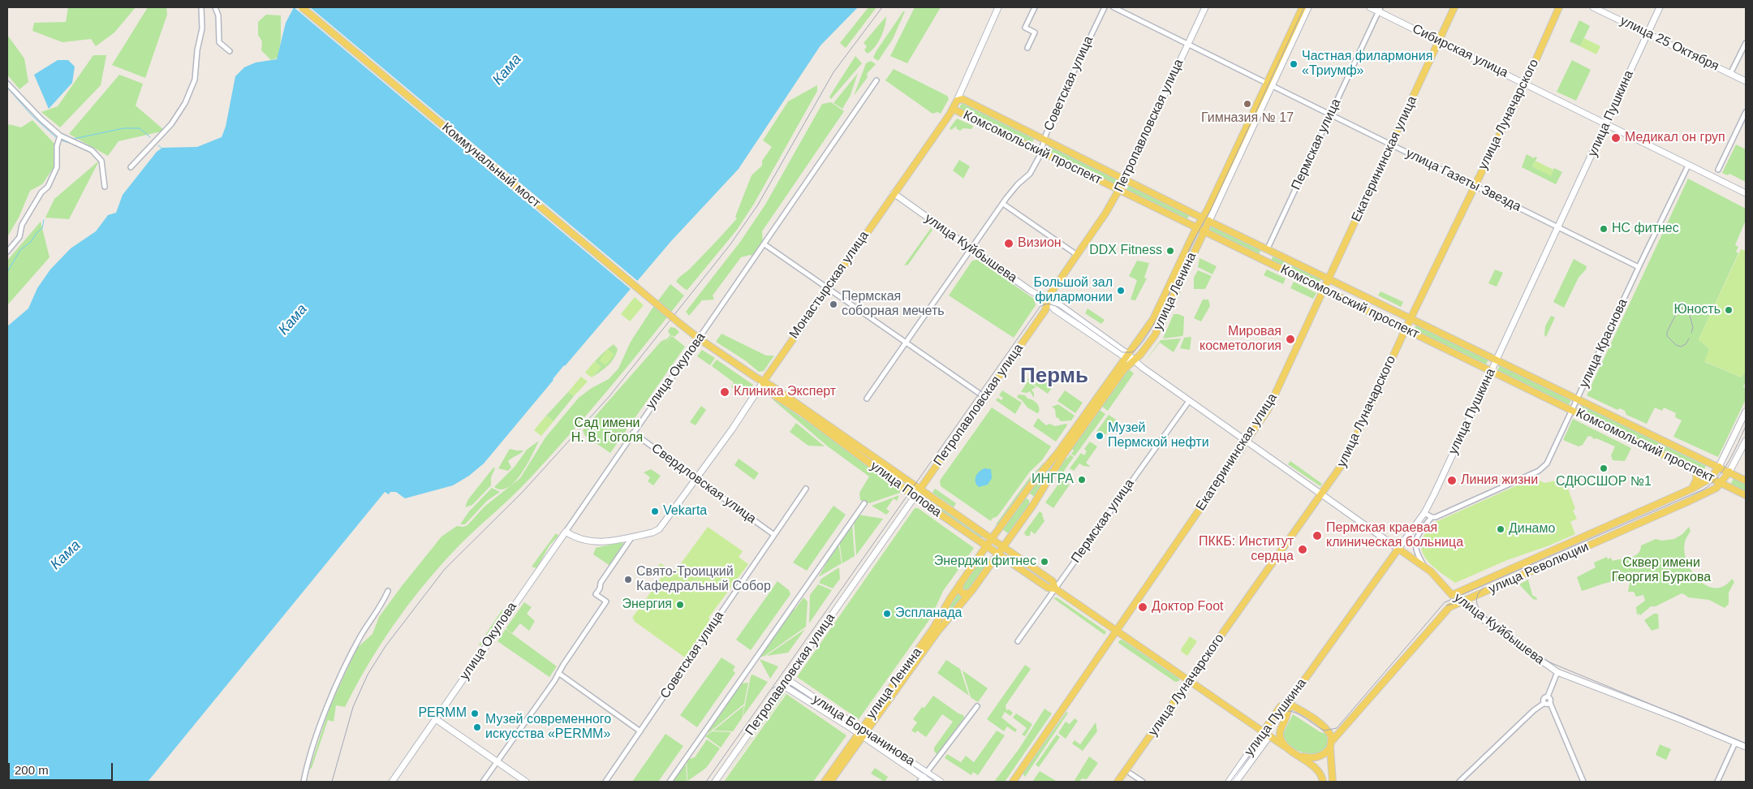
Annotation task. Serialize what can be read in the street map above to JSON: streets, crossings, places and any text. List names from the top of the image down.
{
  "streets": {
    "main road": [
      "улица 25 Октября",
      "Сибирская улица",
      "улица Пушкина",
      "улица Луначарского",
      "Петропавловская улица",
      "Пермская улица",
      "Комсомольский проспект",
      "Екатерининская улица",
      "Коммунальный мост",
      "улица Куйбышева",
      "Монастырская улица",
      "улица Ленина",
      "улица Окулова",
      "улица Попова",
      "улица Революции",
      "улица Борчанинова"
    ],
    "street": [
      "Советская улица",
      "улица Газеты Звезда",
      "улица Краснова",
      "Свердловская улица"
    ]
  },
  "crossings": [
    ["улица 25 Октября", "улица Пушкина"],
    ["Сибирская улица", "улица Пушкина"],
    ["Сибирская улица", "улица Луначарского"],
    ["Сибирская улица", "Пермская улица"],
    ["Сибирская улица", "Екатерининская улица"],
    ["Сибирская улица", "улица Краснова"],
    ["Советская улица", "Комсомольский проспект"],
    ["Советская улица", "улица Куйбышева"],
    ["Советская улица", "Свердловская улица"],
    ["улица Пушкина", "Комсомольский проспект"],
    ["улица Пушкина", "улица Газеты Звезда"],
    ["улица Пушкина", "улица Куйбышева"],
    ["улица Пушкина", "улица Попова"],
    ["улица Луначарского", "Комсомольский проспект"],
    ["улица Луначарского", "улица Газеты Звезда"],
    ["улица Луначарского", "улица Куйбышева"],
    ["улица Луначарского", "улица Попова"],
    ["Петропавловская улица", "Комсомольский проспект"],
    ["Петропавловская улица", "улица Газеты Звезда"],
    ["Петропавловская улица", "улица Куйбышева"],
    ["Петропавловская улица", "улица Попова"],
    ["Петропавловская улица", "улица Борчанинова"],
    ["Пермская улица", "Комсомольский проспект"],
    ["Пермская улица", "улица Газеты Звезда"],
    ["Пермская улица", "улица Куйбышева"],
    ["Пермская улица", "улица Попова"],
    ["Комсомольский проспект", "Екатерининская улица"],
    ["Комсомольский проспект", "Монастырская улица"],
    ["Комсомольский проспект", "улица Ленина"],
    ["Комсомольский проспект", "улица Краснова"],
    ["Комсомольский проспект", "улица Революции"],
    ["Екатерининская улица", "улица Газеты Звезда"],
    ["Екатерининская улица", "улица Куйбышева"],
    ["Екатерининская улица", "улица Попова"],
    ["Коммунальный мост", "улица Попова"],
    ["улица Газеты Звезда", "улица Ленина"],
    ["улица Газеты Звезда", "улица Краснова"],
    ["улица Куйбышева", "Монастырская улица"],
    ["улица Куйбышева", "улица Ленина"],
    ["улица Куйбышева", "улица Революции"],
    ["Монастырская улица", "улица Окулова"],
    ["Монастырская улица", "Свердловская улица"],
    ["Монастырская улица", "улица Попова"],
    ["улица Ленина", "улица Попова"],
    ["улица Ленина", "улица Борчанинова"],
    ["улица Окулова", "Свердловская улица"],
    ["улица Окулова", "улица Попова"],
    ["улица Попова", "улица Революции"]
  ],
  "districts": ["Пермь"],
  "water": ["Кама"],
  "parks": ["Сад имени Н. В. Гоголя", "Сквер имени Георгия Буркова"],
  "places": [
    "Частная филармония «Триумф»",
    "Гимназия № 17",
    "Медикал он груп",
    "НС фитнес",
    "Визион",
    "DDX Fitness",
    "Большой зал филармонии",
    "Пермская соборная мечеть",
    "Юность",
    "Мировая косметология",
    "Клиника Эксперт",
    "Музей Пермской нефти",
    "СДЮСШОР №1",
    "ИНГРА",
    "Линия жизни",
    "Vekarta",
    "Динамо",
    "Пермская краевая клиническая больница",
    "ПККБ: Институт сердца",
    "Энерджи фитнес",
    "Свято-Троицкий Кафедральный Собор",
    "Энергия",
    "Доктор Foot",
    "Эспланада",
    "PERMM",
    "Музей современного искусства «PERMM»"
  ],
  "scale_bar": "200 m"
}
